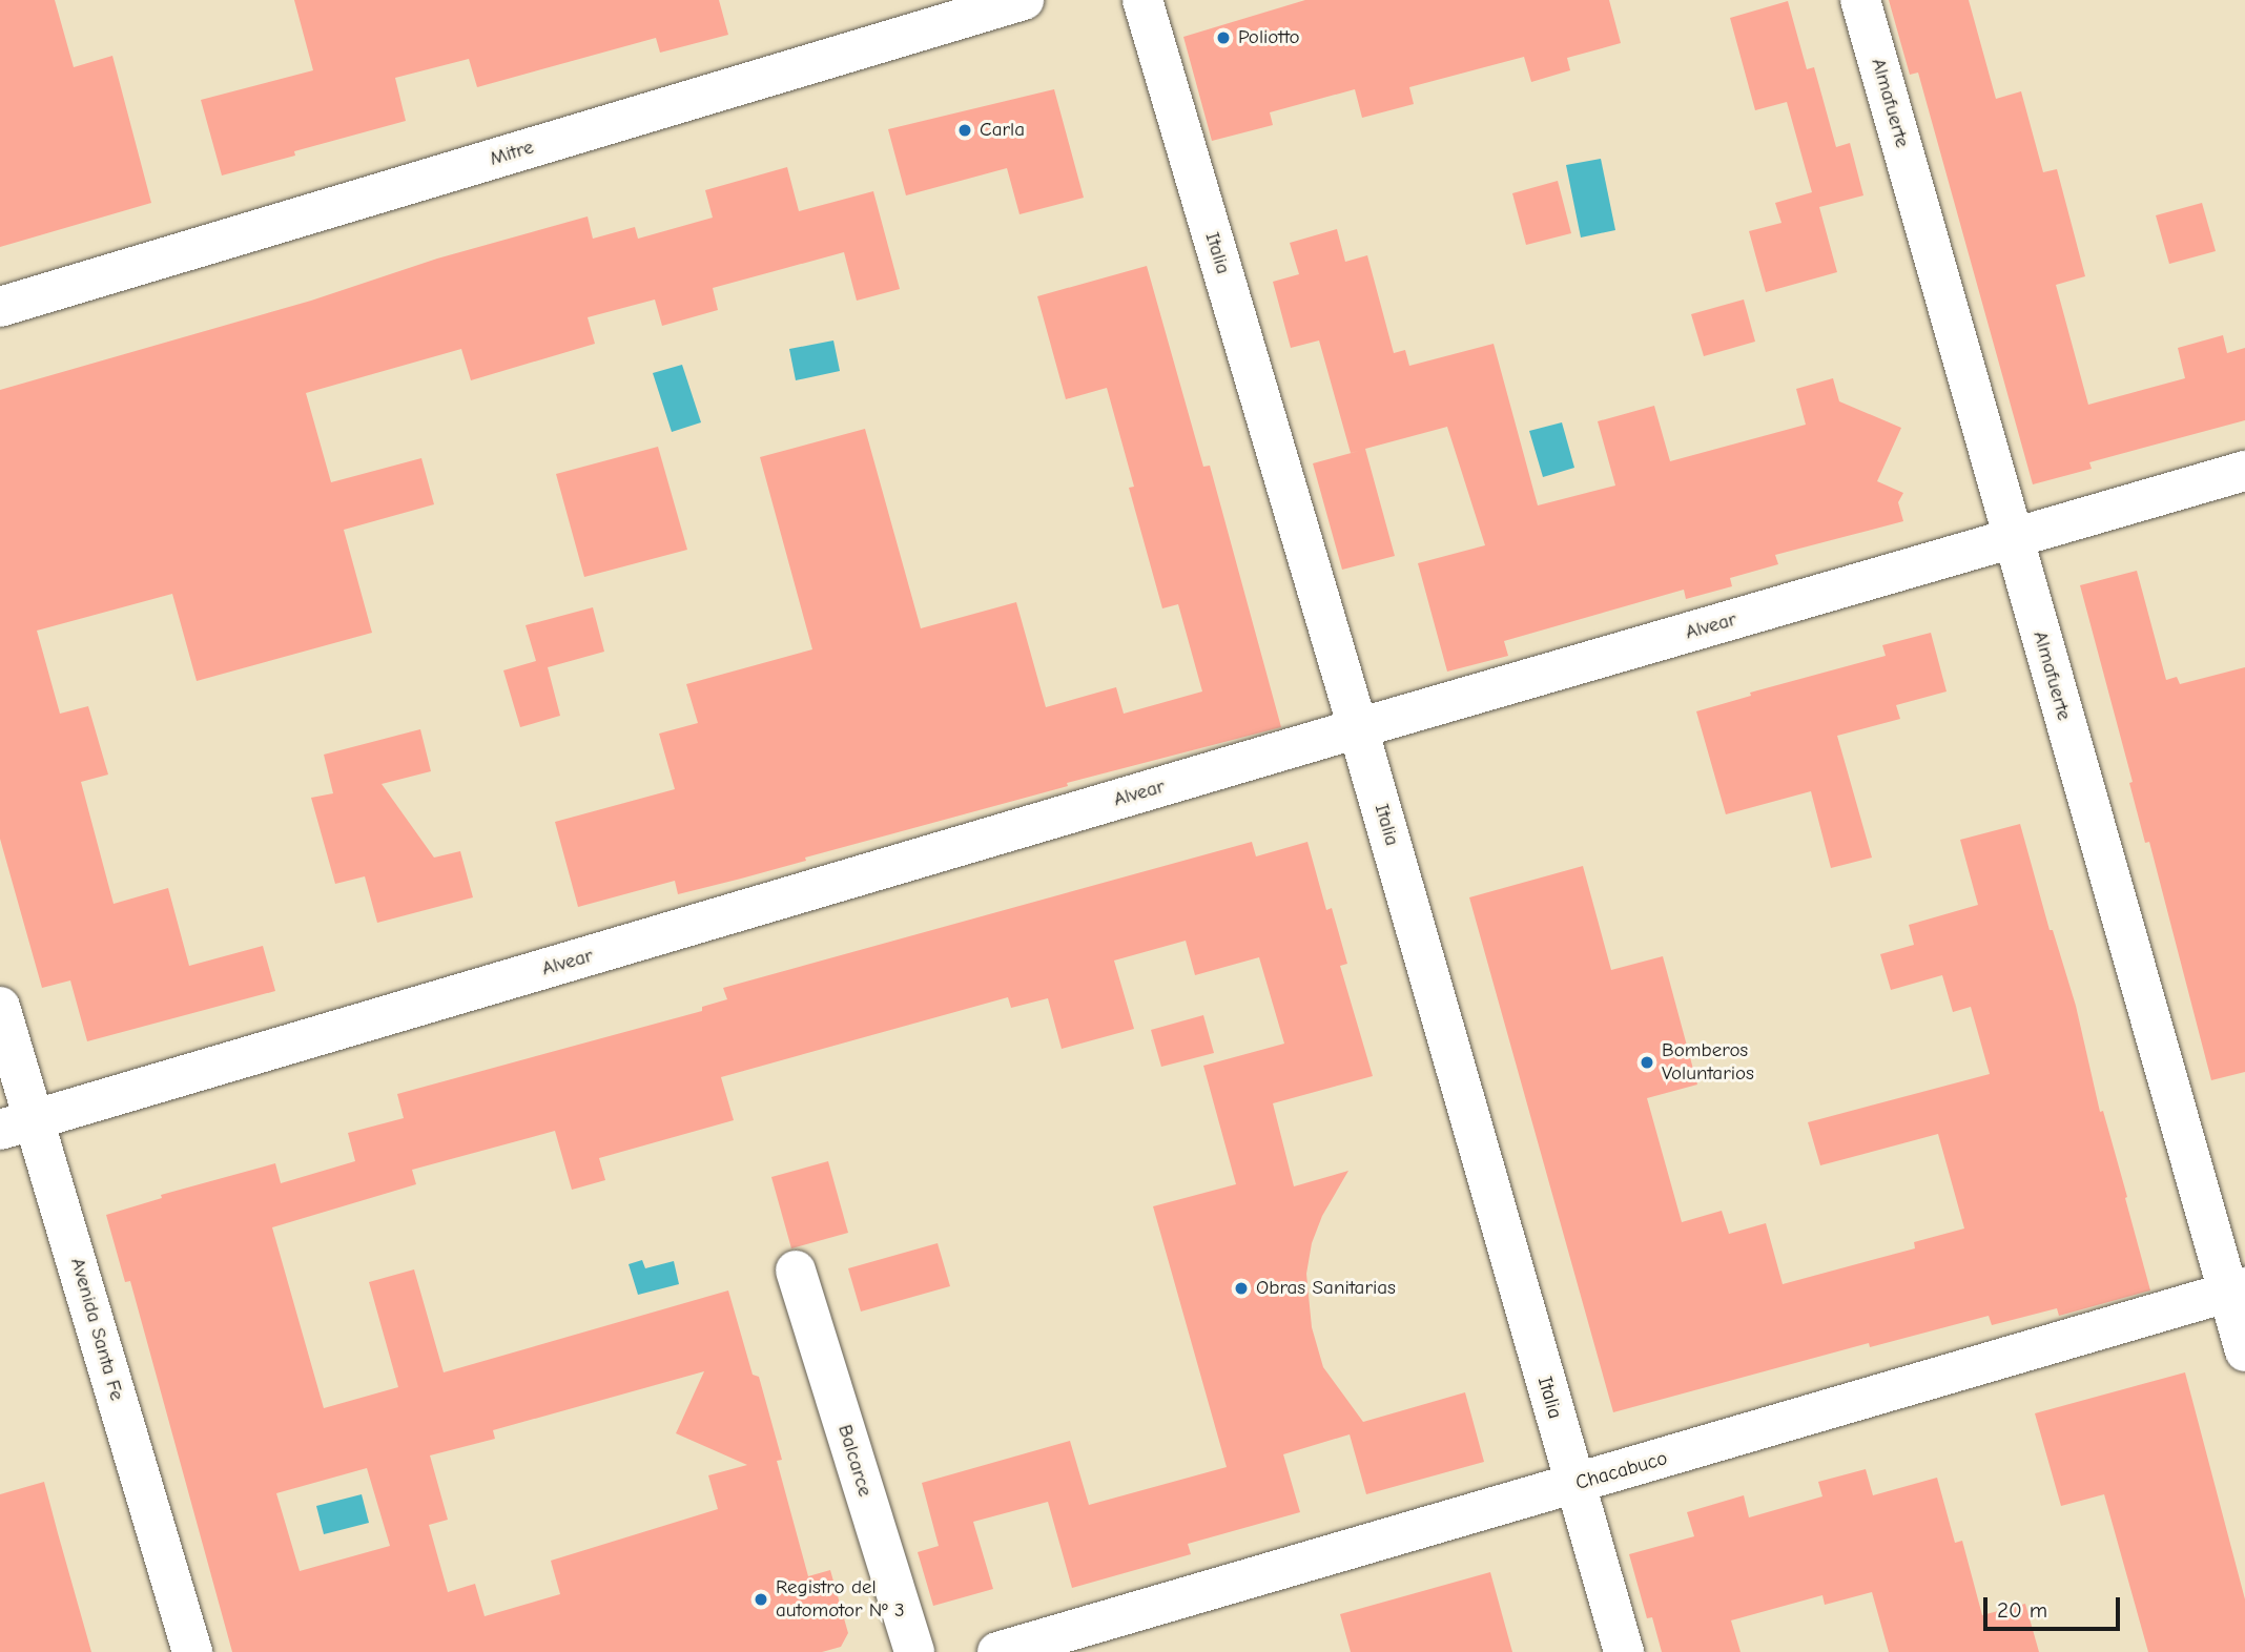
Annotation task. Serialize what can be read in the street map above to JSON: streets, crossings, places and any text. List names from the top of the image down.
{
  "streets": {
    "street": [
      "Almafuerte",
      "Mitre",
      "Italia",
      "Alvear",
      "Avenida Santa Fe",
      "Balcarce",
      "Chacabuco"
    ]
  },
  "crossings": [
    ["Almafuerte", "Alvear"],
    ["Almafuerte", "Chacabuco"],
    ["Italia", "Alvear"],
    ["Italia", "Chacabuco"],
    ["Alvear", "Avenida Santa Fe"]
  ],
  "places": [
    "Poliotto",
    "Carla",
    "Bomberos Voluntarios",
    "Obras Sanitarias",
    "Registro del automotor Nº 3"
  ],
  "scale_bar": "20 m"
}
